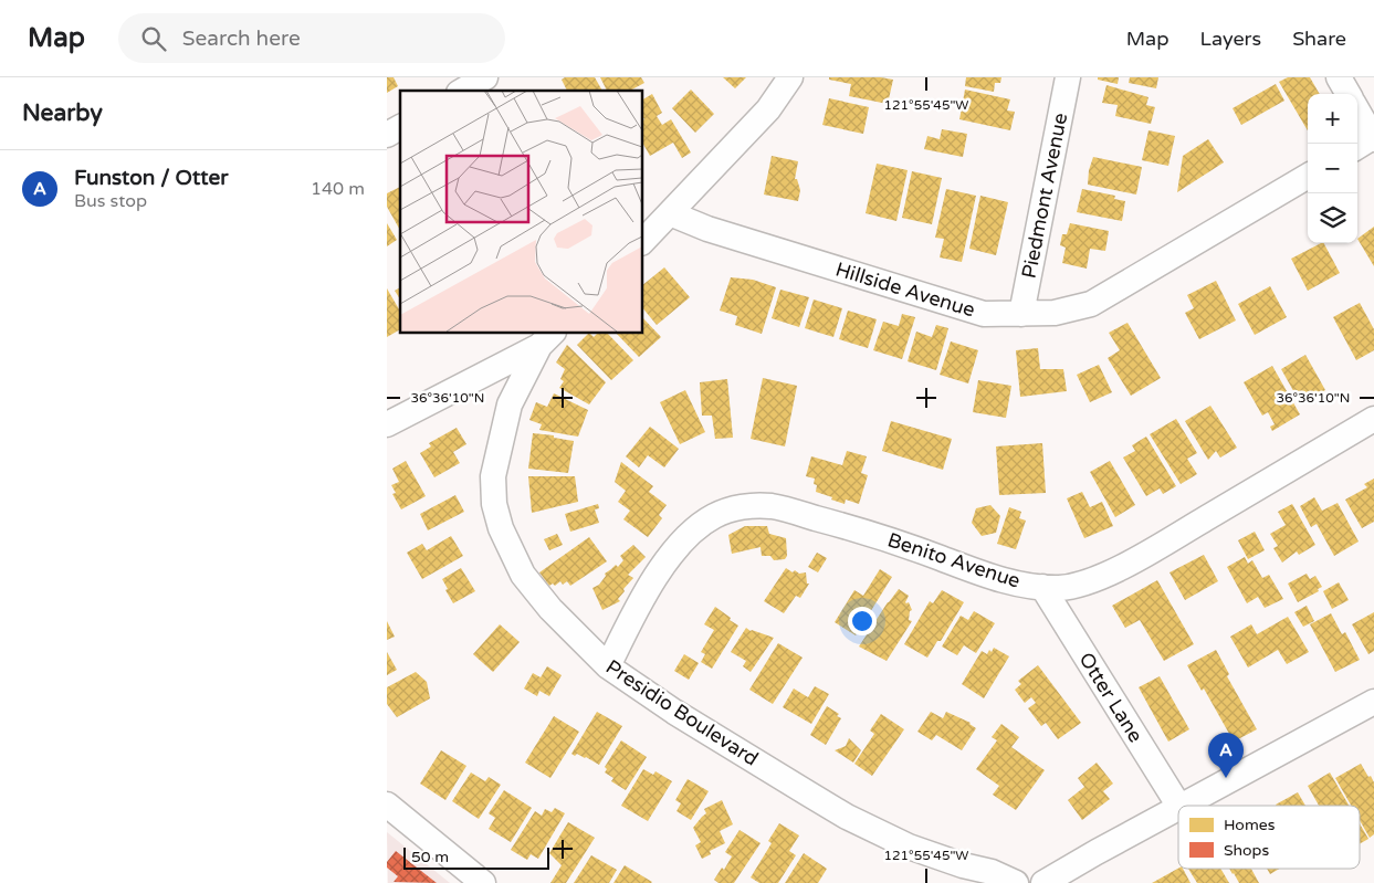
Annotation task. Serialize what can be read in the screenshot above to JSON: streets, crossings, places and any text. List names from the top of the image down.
{
  "streets": {
    "street": [
      "Piedmont Avenue",
      "Hillside Avenue",
      "Benito Avenue",
      "Otter Lane",
      "Presidio Boulevard"
    ]
  },
  "crossings": [
    ["Piedmont Avenue", "Hillside Avenue"],
    ["Benito Avenue", "Otter Lane"],
    ["Benito Avenue", "Presidio Boulevard"]
  ],
  "legend": ["Homes", "Shops"],
  "scale_bar": "50 m",
  "page": {
    "header": "Map",
    "search": "Search here",
    "nav": ["Map", "Layers", "Share"],
    "heading": "Nearby",
    "map_buttons": ["+", "−"],
    "list": [
      {
        "mark": "A",
        "name": "Funston / Otter",
        "note": "Bus stop",
        "value": "140 m"
      }
    ],
    "pins": "A",
    "scale": "50 m"
  },
  "coordinates": ["121°55'45\"W", "36°36'10\"N"]
}
